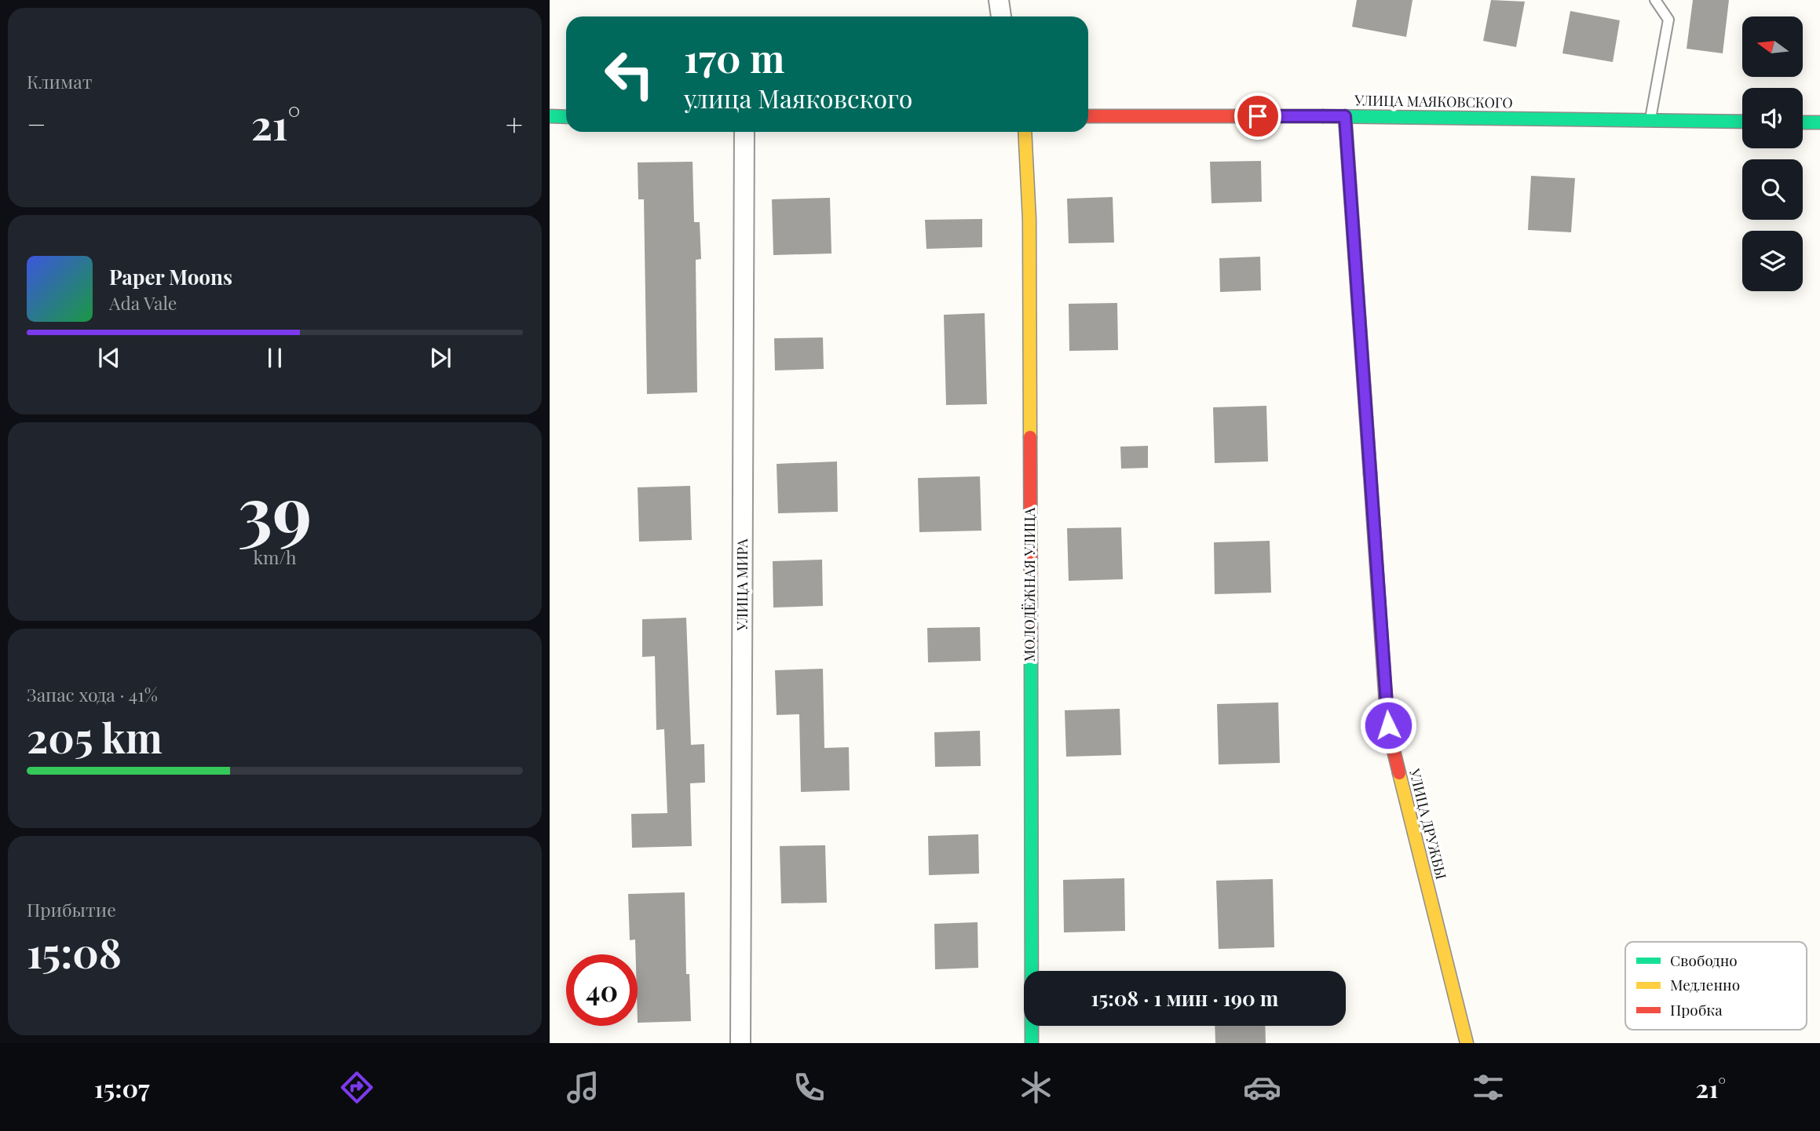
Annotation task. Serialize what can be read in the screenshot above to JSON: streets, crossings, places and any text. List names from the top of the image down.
{
  "streets": {
    "street": [
      "УЛИЦА МАЯКОВСКОГО",
      "УЛИЦА МИРА",
      "МОЛОДЁЖНАЯ УЛИЦА",
      "УЛИЦА ДРУЖБЫ"
    ]
  },
  "crossings": [
    ["УЛИЦА МАЯКОВСКОГО", "УЛИЦА ДРУЖБЫ"]
  ],
  "legend": ["Свободно", "Медленно", "Пробка"],
  "north": "left",
  "page": {
    "tile": [
      "Климат",
      ["39", "km/h"],
      ["Запас хода · 41%", "205 km"],
      ["Прибытие", "15:08"]
    ],
    "turn": ["170 m", "улица Маяковского"],
    "heat": ["−", "21°", "+"],
    "song": ["Paper Moons", "Ada Vale"],
    "limit": "40",
    "trip": "15:08 · 1 мин · 190 m",
    "tabs": ["15:07", "21°"]
  }
}
